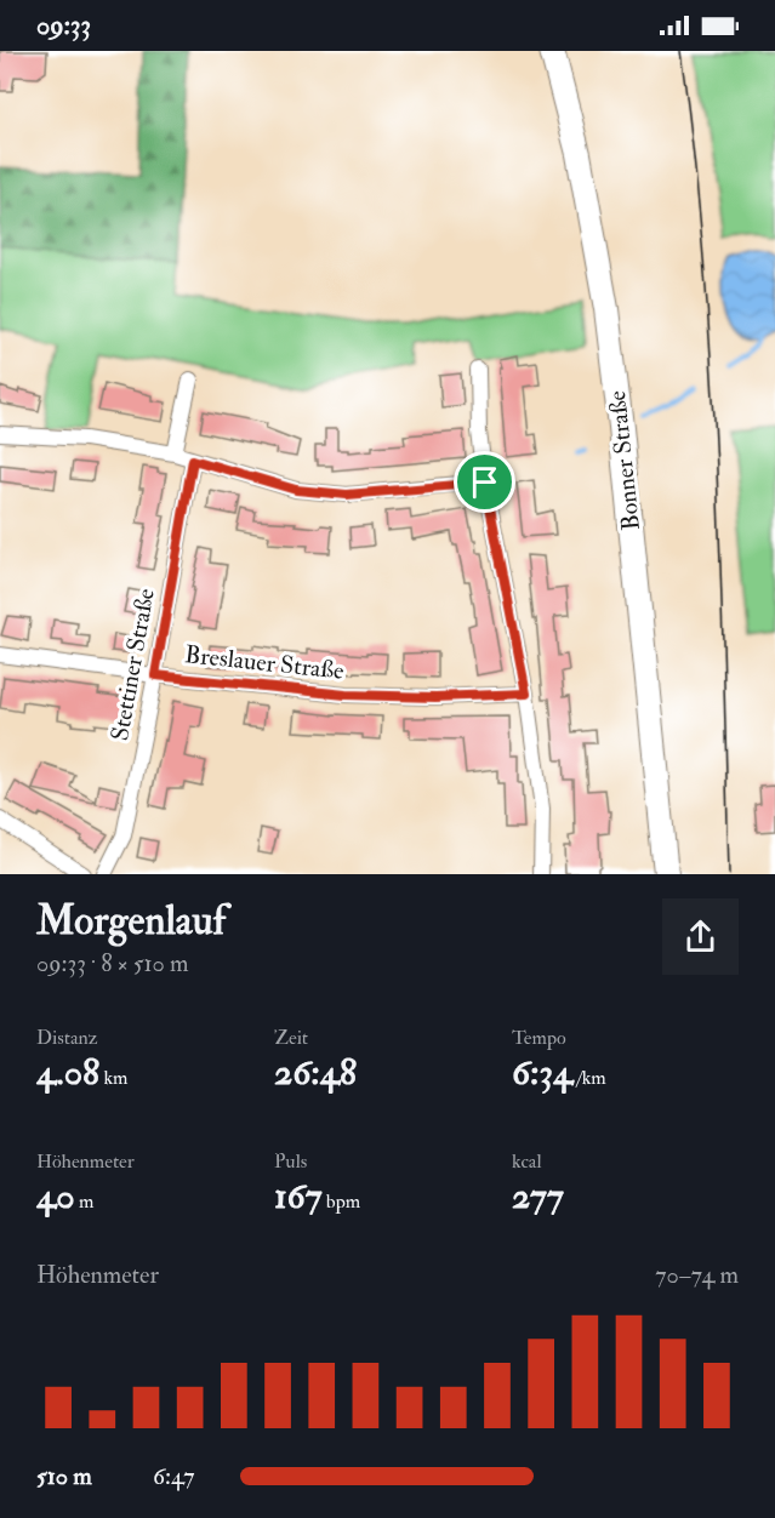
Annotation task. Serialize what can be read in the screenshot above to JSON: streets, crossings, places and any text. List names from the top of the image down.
{
  "streets": {
    "main road": ["Bonner Straße"],
    "street": ["Breslauer Straße", "Stettiner Straße"]
  },
  "crossings": [
    ["Breslauer Straße", "Stettiner Straße"]
  ],
  "page": {
    "status": "09:33",
    "heading": ["Morgenlauf", "09:33 · 8 × 510 m"],
    "stats": [
      ["Distanz", "4.08 km"],
      ["Zeit", "26:48"],
      ["Tempo", "6:34 /km"],
      ["Höhenmeter", "40 m"],
      ["Puls", "167 bpm"],
      ["kcal", "277"]
    ],
    "chart": ["Höhenmeter", "70–74 m"],
    "list": [
      {
        "name": "510 m",
        "note": "6:47"
      }
    ]
  }
}
